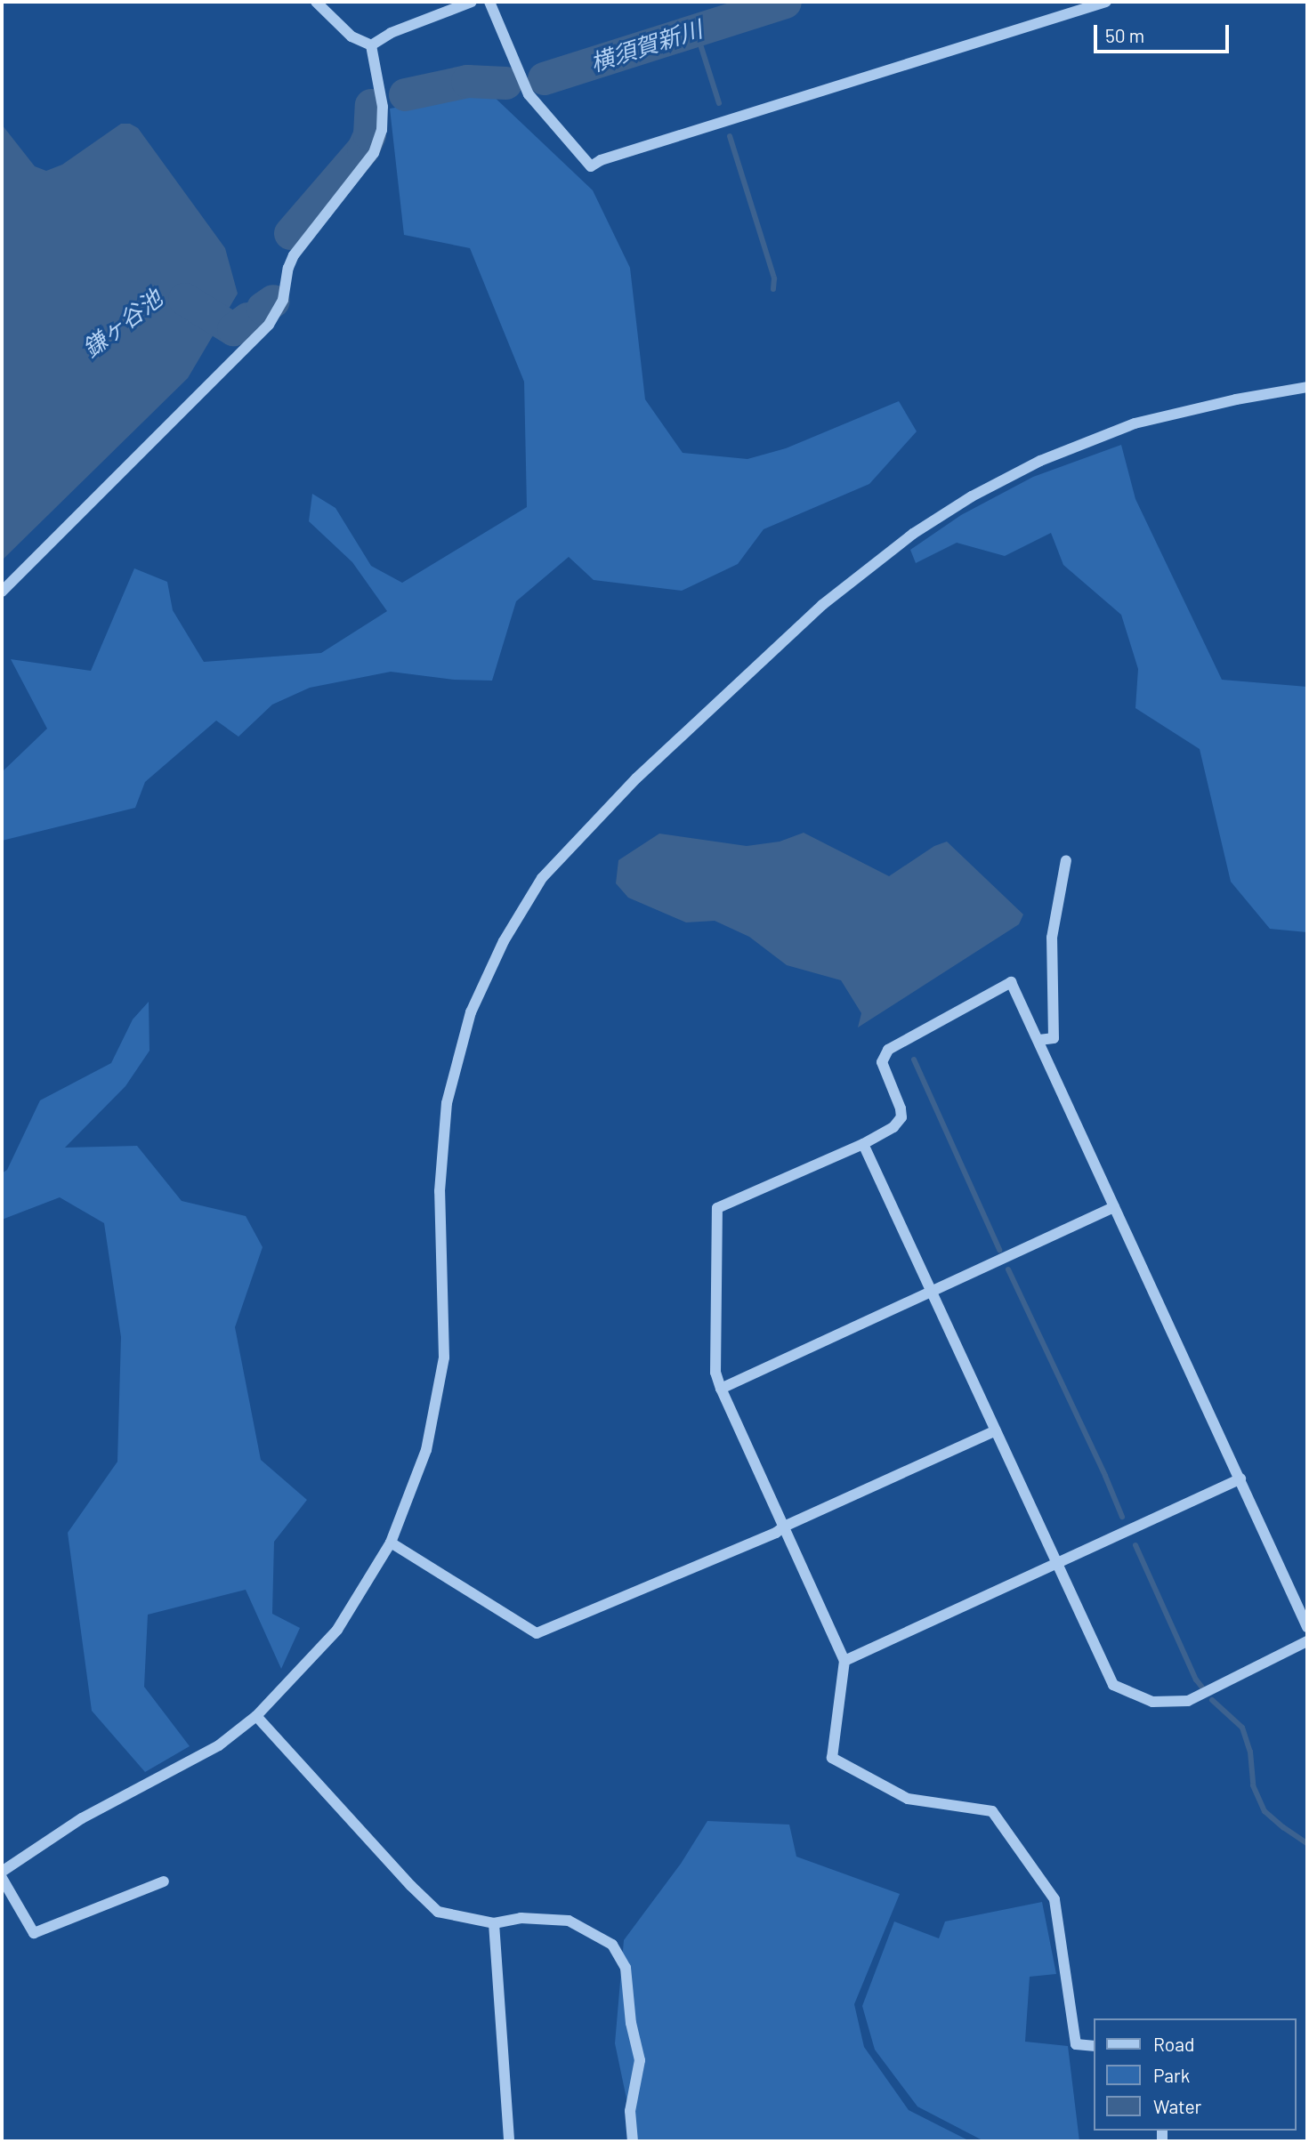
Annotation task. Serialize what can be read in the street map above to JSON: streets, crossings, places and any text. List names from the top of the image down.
{
  "water": ["横須賀新川", "鎌ヶ谷池"],
  "legend": ["Road", "Park", "Water"],
  "scale_bar": "50 m"
}
